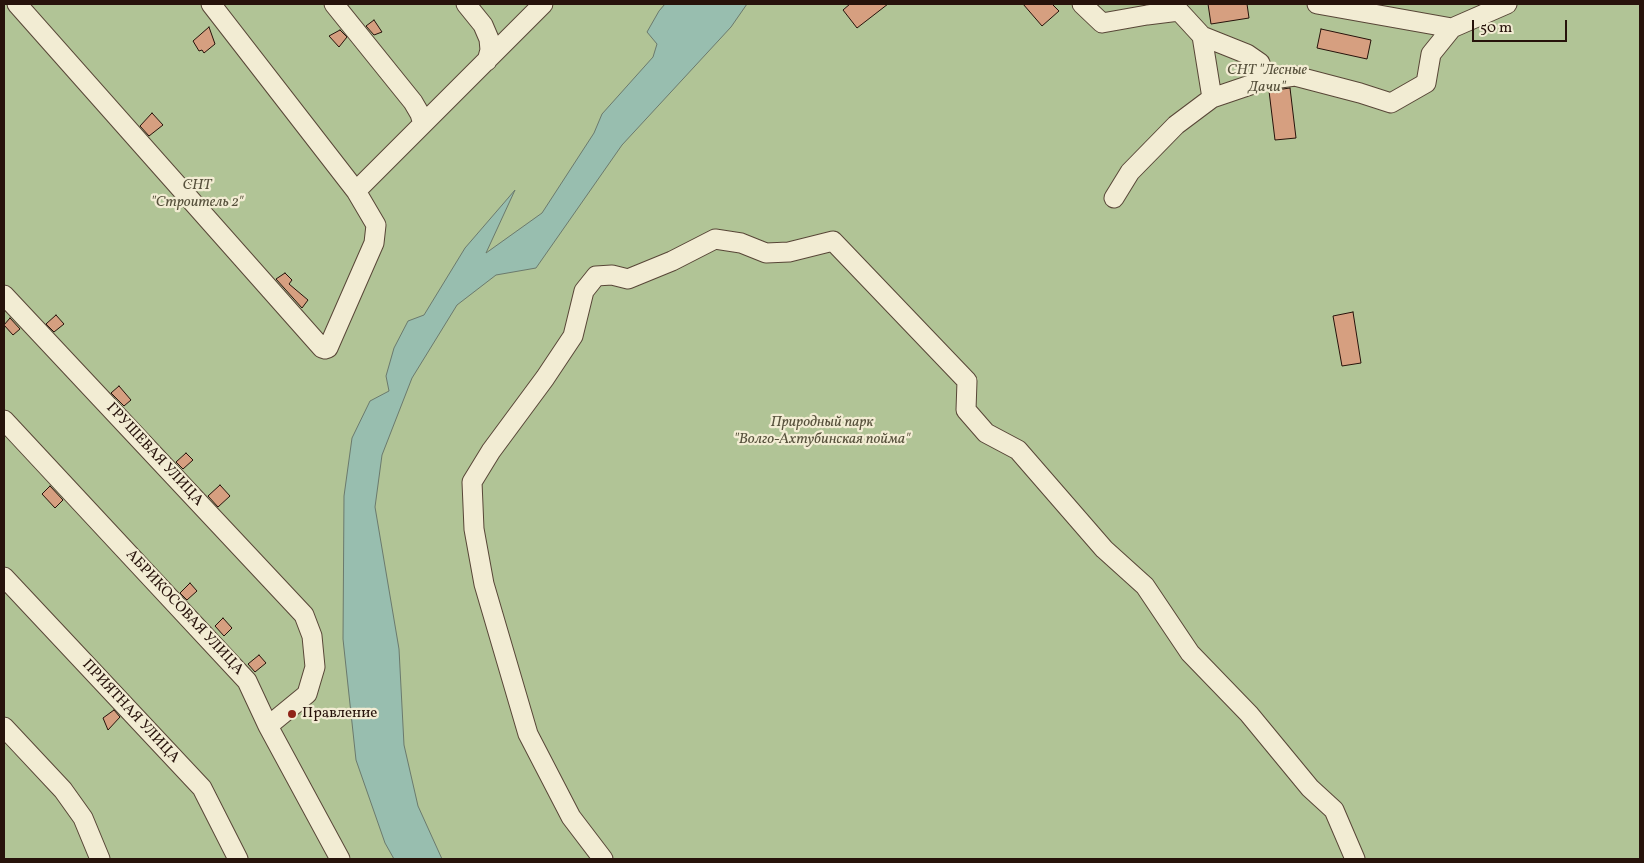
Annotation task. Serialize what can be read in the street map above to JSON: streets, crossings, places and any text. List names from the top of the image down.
{
  "streets": {
    "street": ["ГРУШЕВАЯ УЛИЦА", "АБРИКОСОВАЯ УЛИЦА", "ПРИЯТНАЯ УЛИЦА"]
  },
  "crossings": [
    ["ГРУШЕВАЯ УЛИЦА", "АБРИКОСОВАЯ УЛИЦА"]
  ],
  "parks": ["СНТ \"Лесные Дачи\"", "СНТ \"Строитель 2\"", "Природный парк \"Волго-Ахтубинская пойма\""],
  "places": ["Правление"],
  "scale_bar": "50 m"
}
